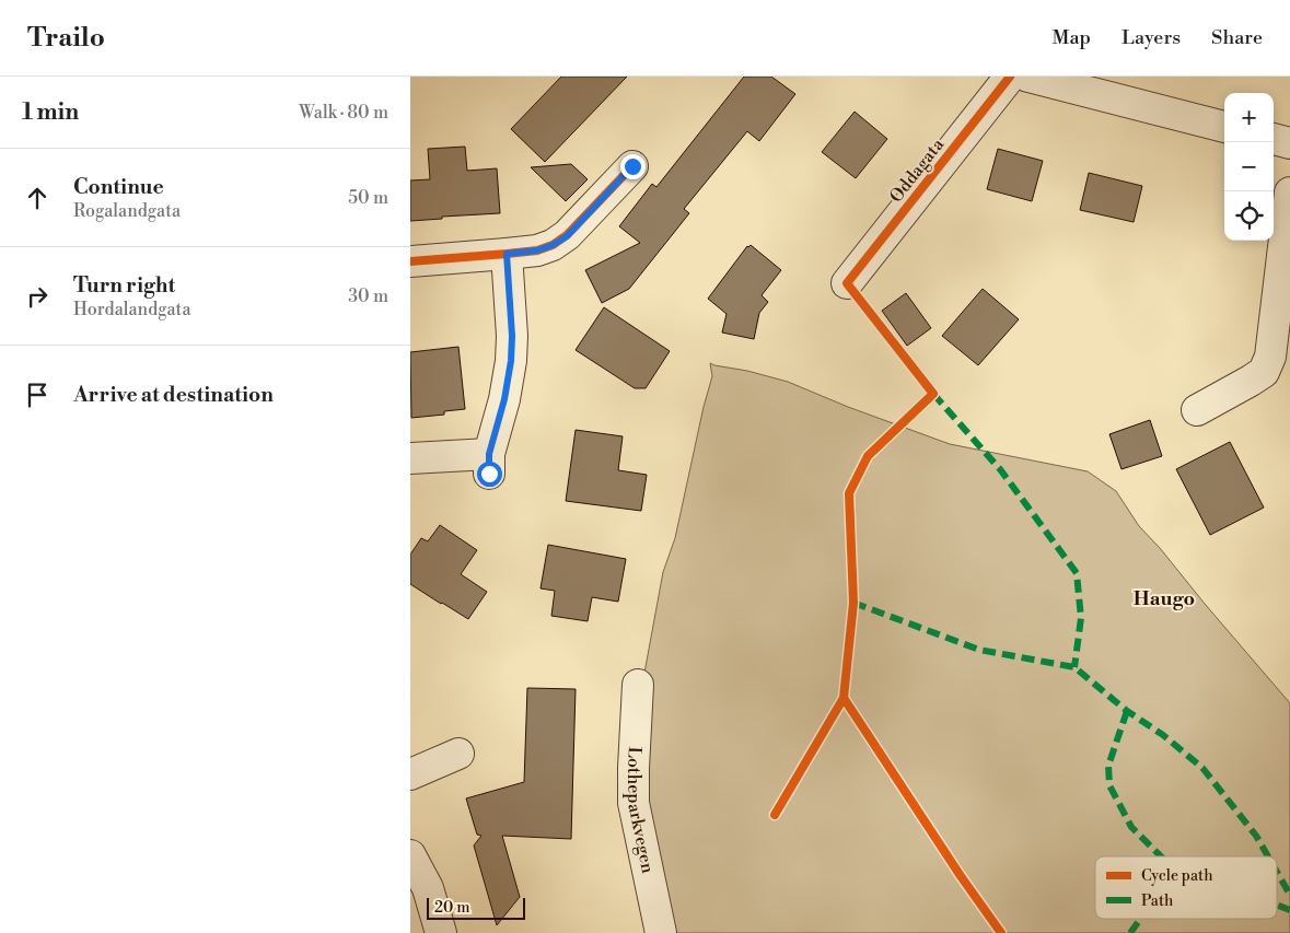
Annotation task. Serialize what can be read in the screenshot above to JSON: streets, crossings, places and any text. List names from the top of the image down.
{
  "streets": {
    "street": ["Oddagata", "Lotheparkvegen"]
  },
  "districts": ["Haugo"],
  "legend": ["Cycle path", "Path"],
  "scale_bar": "20 m",
  "page": {
    "header": "Trailo",
    "nav": ["Map", "Layers", "Share"],
    "heading": ["1 min", "Walk · 80 m"],
    "map_buttons": ["+", "−"],
    "list": [
      ["Continue", "Rogalandgata", "50 m"],
      ["Turn right", "Hordalandgata", "30 m"],
      "Arrive at destination"
    ],
    "scale": "20 m"
  }
}
